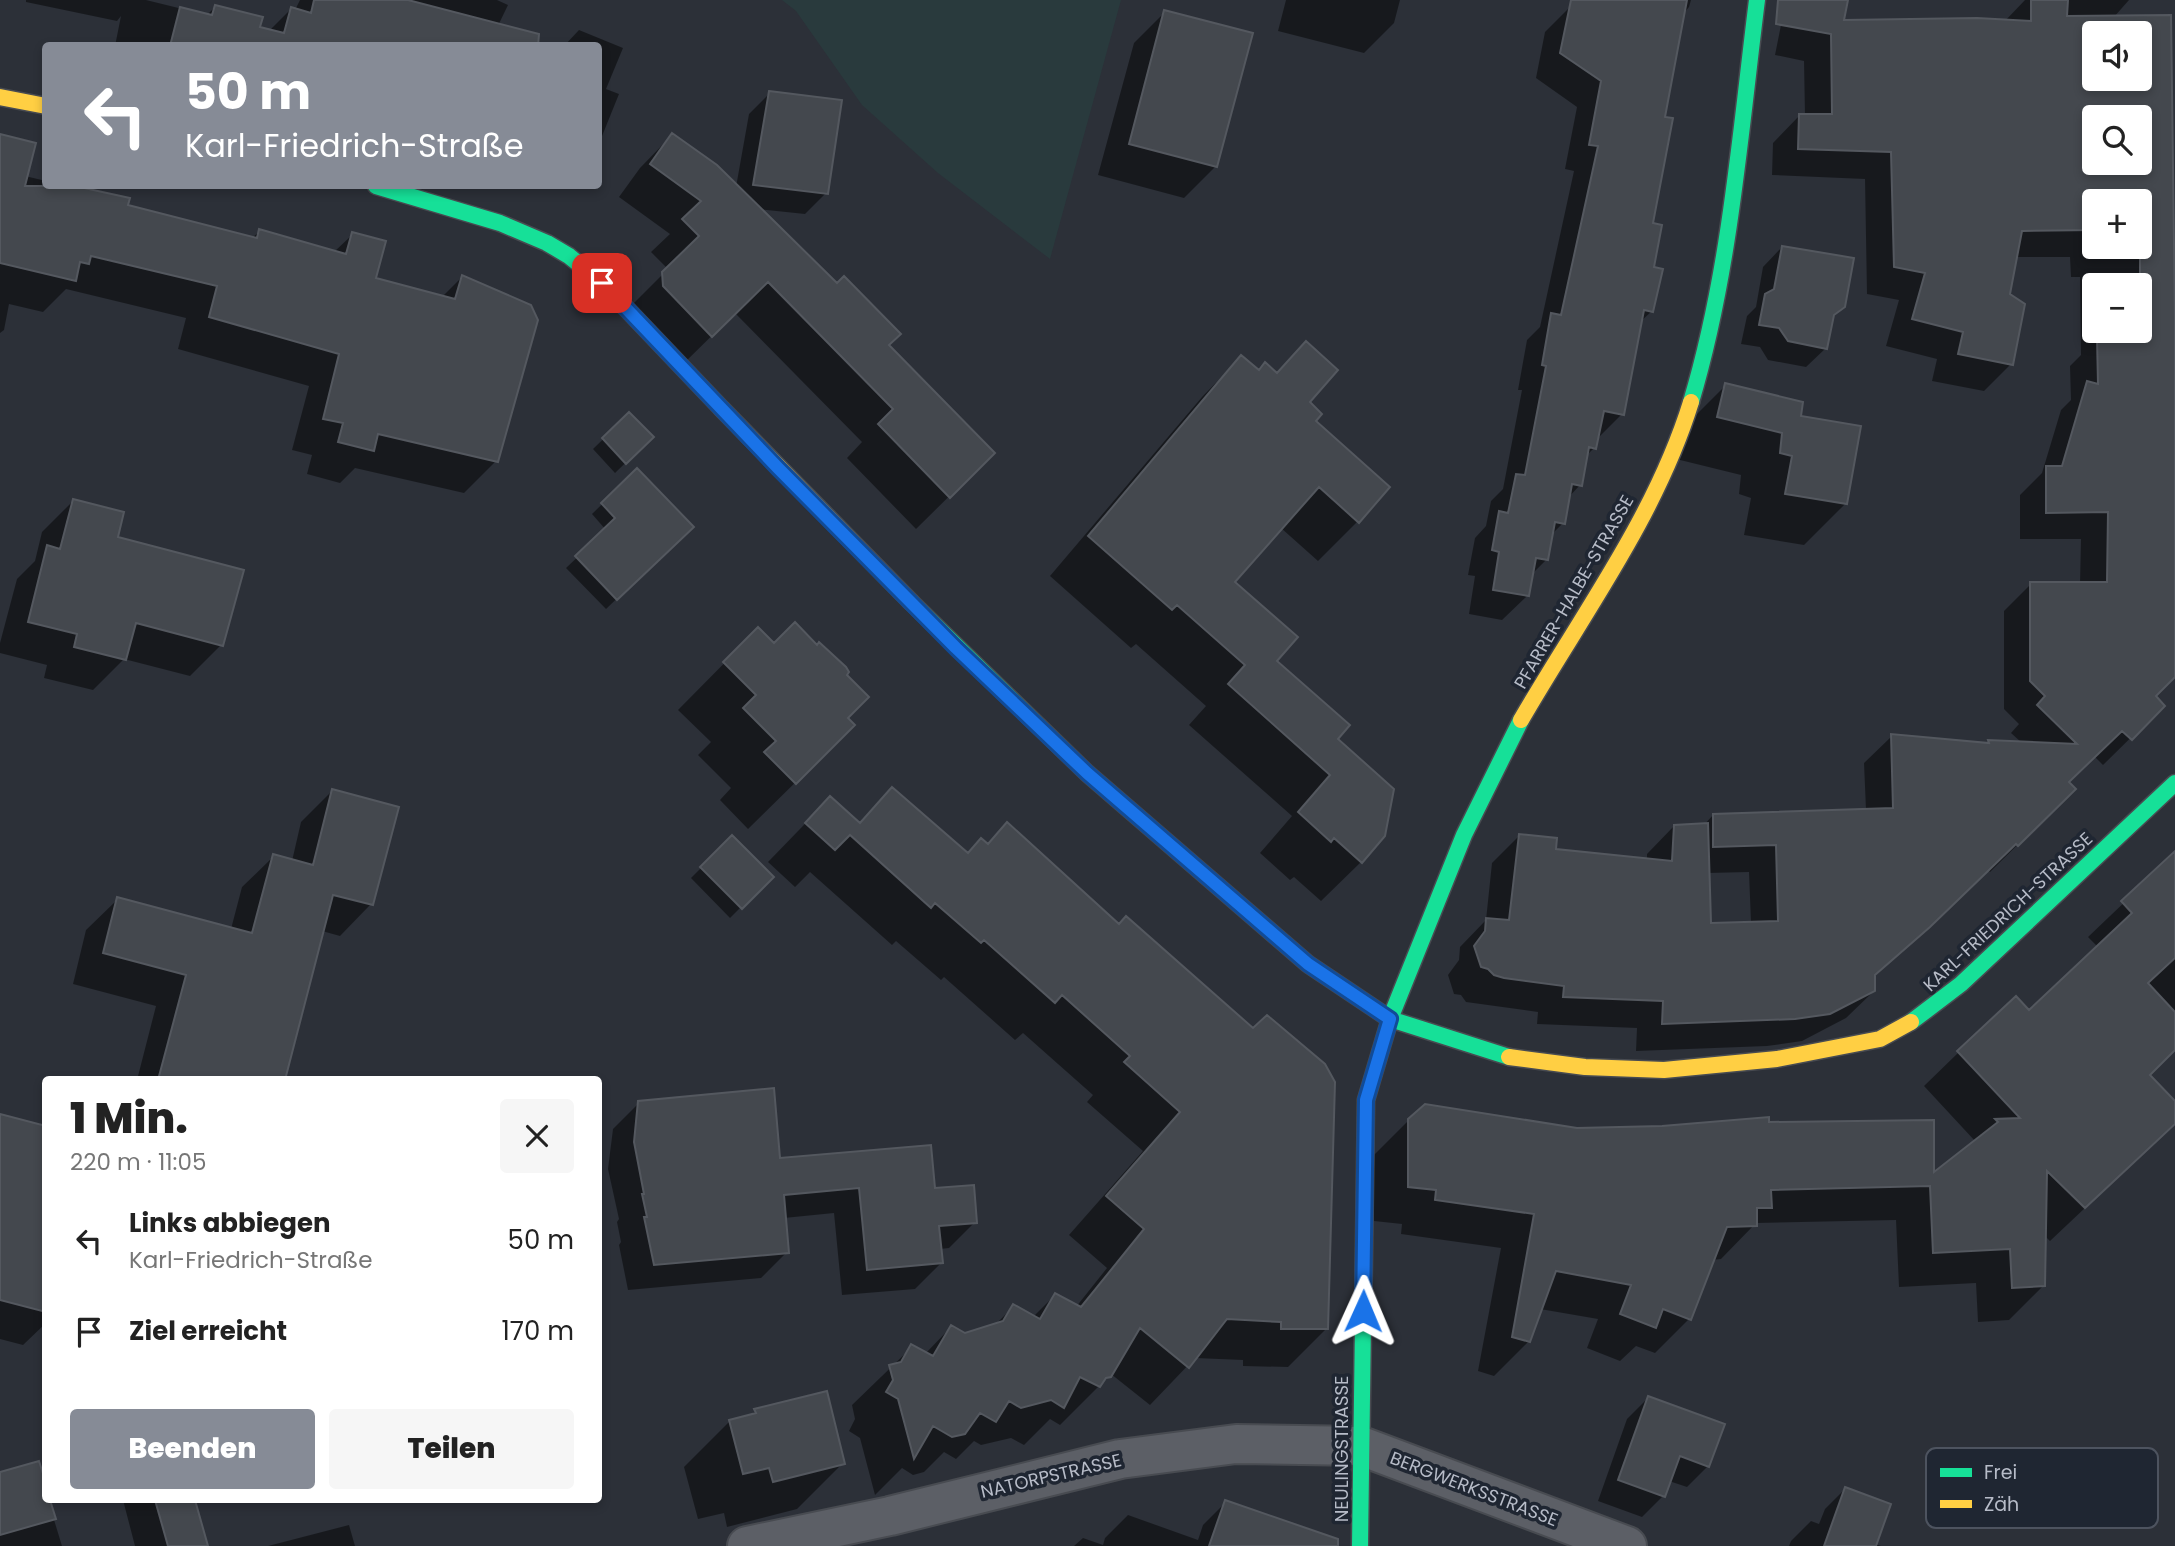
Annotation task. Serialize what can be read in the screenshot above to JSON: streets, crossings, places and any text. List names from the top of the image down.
{
  "streets": {
    "street": [
      "PFARRER-HALBE-STRASSE",
      "KARL-FRIEDRICH-STRASSE",
      "NEULINGSTRASSE",
      "NATORPSTRASSE",
      "BERGWERKSSTRASSE"
    ]
  },
  "crossings": [
    ["PFARRER-HALBE-STRASSE", "KARL-FRIEDRICH-STRASSE"],
    ["PFARRER-HALBE-STRASSE", "NEULINGSTRASSE"],
    ["KARL-FRIEDRICH-STRASSE", "NEULINGSTRASSE"],
    ["NEULINGSTRASSE", "NATORPSTRASSE"],
    ["NEULINGSTRASSE", "BERGWERKSSTRASSE"],
    ["NATORPSTRASSE", "BERGWERKSSTRASSE"]
  ],
  "legend": ["Frei", "Zäh"],
  "page": {
    "map_buttons": ["+", "−"],
    "turn": ["50 m", "Karl-Friedrich-Straße"],
    "heading": ["1 Min.", "220 m · 11:05"],
    "list": [
      {
        "name": "Links abbiegen",
        "note": "Karl-Friedrich-Straße",
        "value": "50 m"
      },
      {
        "name": "Ziel erreicht",
        "value": "170 m"
      }
    ],
    "buttons": ["Beenden", "Teilen"]
  }
}
